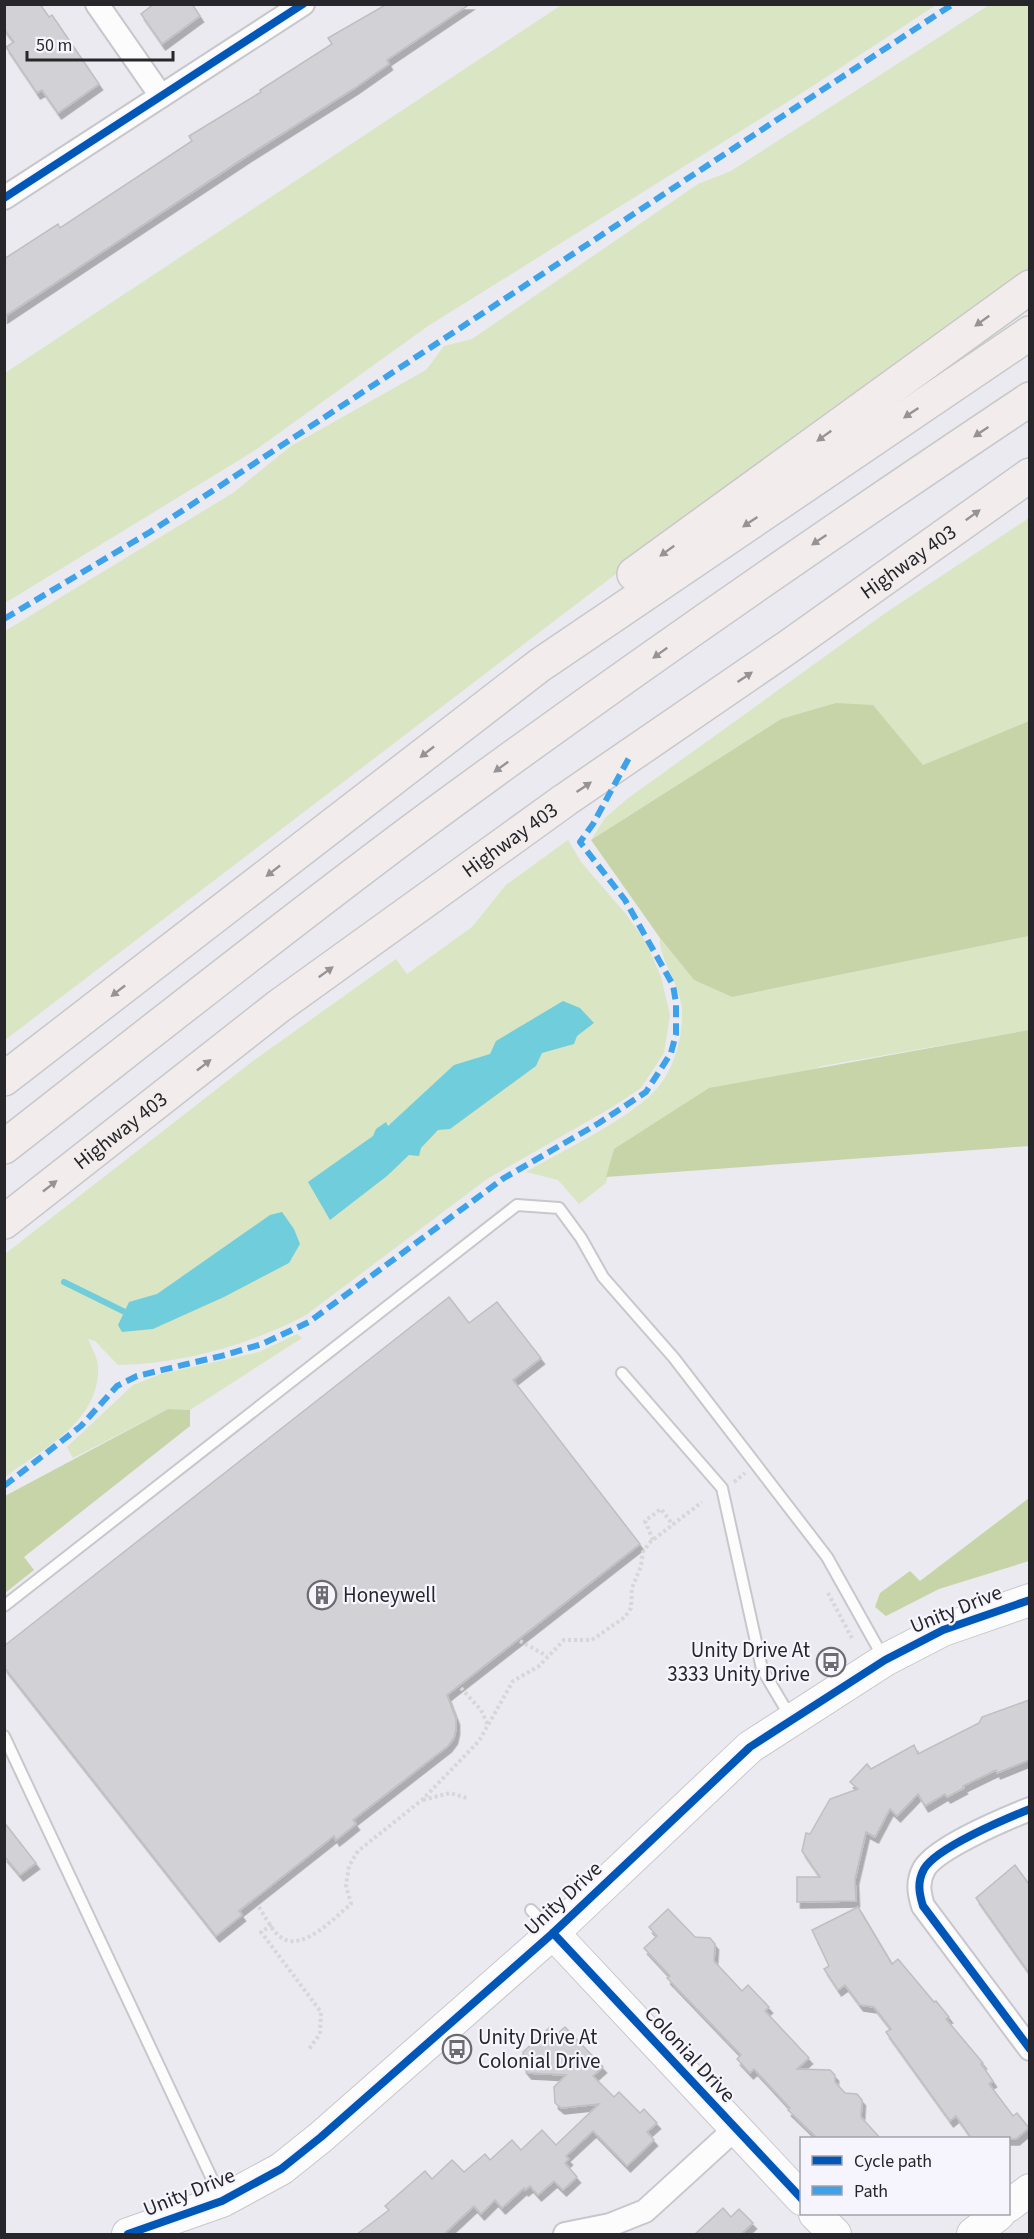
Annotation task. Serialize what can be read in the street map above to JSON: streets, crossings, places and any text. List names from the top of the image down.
{
  "streets": {
    "highway": ["Highway 403"],
    "street": ["Unity Drive", "Colonial Drive"]
  },
  "crossings": [
    ["Unity Drive", "Colonial Drive"]
  ],
  "places": {
    "building": ["Honeywell"],
    "bus stop": ["Unity Drive At 3333 Unity Drive", "Unity Drive At Colonial Drive"]
  },
  "legend": ["Cycle path", "Path"],
  "scale_bar": "50 m"
}
